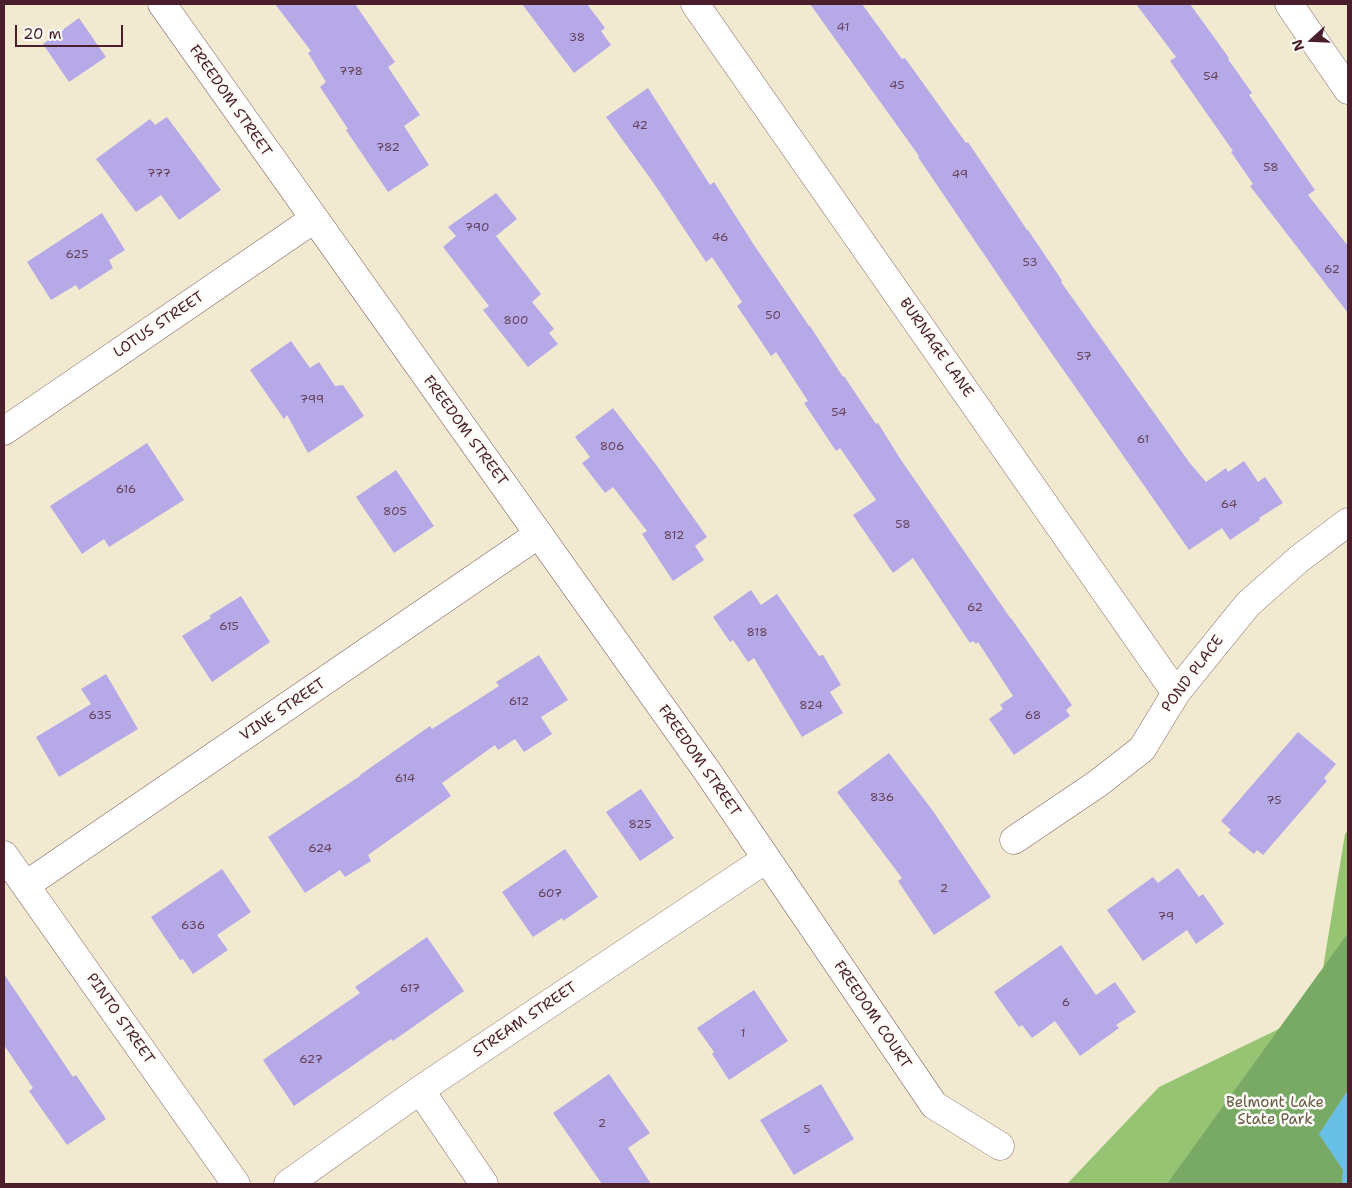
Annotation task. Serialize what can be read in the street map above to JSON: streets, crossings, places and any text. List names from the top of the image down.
{
  "streets": {
    "street": [
      "FREEDOM STREET",
      "LOTUS STREET",
      "BURNAGE LANE",
      "POND PLACE",
      "VINE STREET",
      "FREEDOM COURT",
      "PINTO STREET",
      "STREAM STREET"
    ]
  },
  "crossings": [
    ["FREEDOM STREET", "LOTUS STREET"],
    ["FREEDOM STREET", "VINE STREET"],
    ["FREEDOM STREET", "FREEDOM COURT"],
    ["FREEDOM STREET", "STREAM STREET"],
    ["BURNAGE LANE", "POND PLACE"],
    ["VINE STREET", "PINTO STREET"],
    ["FREEDOM COURT", "STREAM STREET"]
  ],
  "parks": ["Belmont Lake State Park"],
  "house_numbers": [
    "41",
    "38",
    "778",
    "54",
    "45",
    "42",
    "782",
    "58",
    "777",
    "49",
    "790",
    "46",
    "625",
    "53",
    "62",
    "50",
    "800",
    "57",
    "799",
    "54",
    "61",
    "806",
    "616",
    "64",
    "805",
    "58",
    "812",
    "62",
    "615",
    "818",
    "612",
    "824",
    "635",
    "68",
    "614",
    "836",
    "75",
    "825",
    "624",
    "2",
    "607",
    "79",
    "636",
    "617",
    "6",
    "1",
    "627",
    "2",
    "5"
  ],
  "scale_bar": "20 m",
  "north": "left"
}
